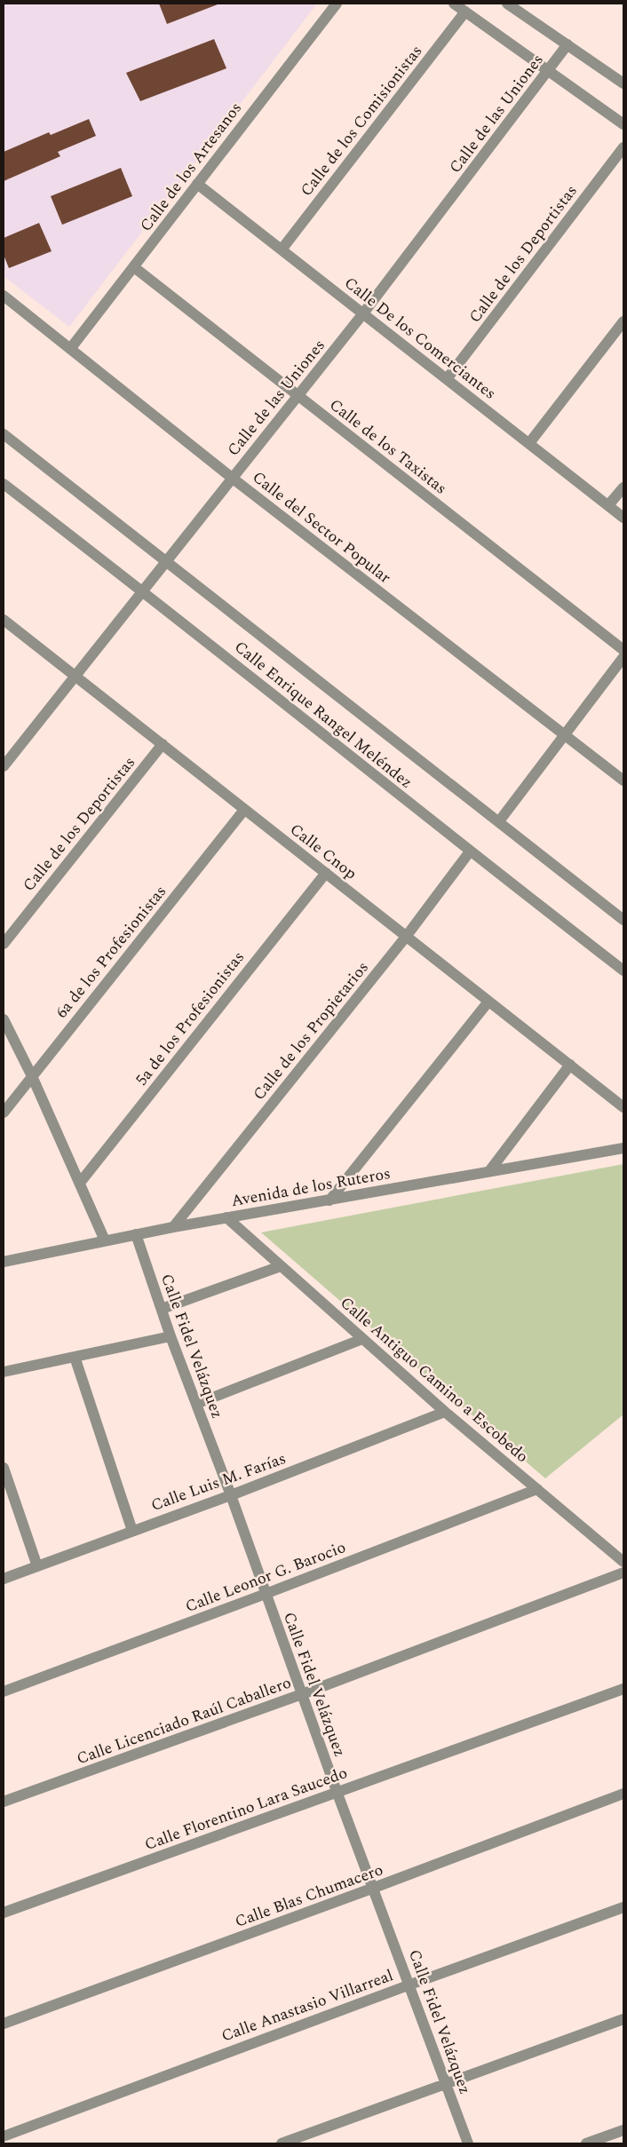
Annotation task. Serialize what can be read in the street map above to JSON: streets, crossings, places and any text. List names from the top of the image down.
{
  "streets": {
    "street": [
      "Calle de las Uniones",
      "Calle de los Comisionistas",
      "Calle de los Artesanos",
      "Calle de los Deportistas",
      "Calle De los Comerciantes",
      "Calle de los Taxistas",
      "Calle del Sector Popular",
      "Calle Enrique Rangel Meléndez",
      "Calle Cnop",
      "6a de los Profesionistas",
      "5a de los Profesionistas",
      "Calle de los Propietarios",
      "Avenida de los Ruteros",
      "Calle Fidel Velázquez",
      "Calle Antiguo Camino a Escobedo",
      "Calle Luis M. Farías",
      "Calle Leonor G. Barocio",
      "Calle Licenciado Raúl Caballero",
      "Calle Florentino Lara Saucedo",
      "Calle Blas Chumacero",
      "Calle Anastasio Villarreal"
    ]
  },
  "crossings": [
    ["Calle de las Uniones", "Calle De los Comerciantes"],
    ["Calle de las Uniones", "Calle de los Taxistas"],
    ["Calle de las Uniones", "Calle del Sector Popular"],
    ["Calle de las Uniones", "Calle Enrique Rangel Meléndez"],
    ["Calle de las Uniones", "Calle Cnop"],
    ["Calle de los Comisionistas", "Calle De los Comerciantes"],
    ["Calle de los Artesanos", "Calle De los Comerciantes"],
    ["Calle de los Artesanos", "Calle de los Taxistas"],
    ["Calle de los Artesanos", "Calle del Sector Popular"],
    ["Calle de los Deportistas", "Calle De los Comerciantes"],
    ["Calle de los Deportistas", "Calle Cnop"],
    ["Calle Enrique Rangel Meléndez", "Calle de los Propietarios"],
    ["Calle Cnop", "6a de los Profesionistas"],
    ["Calle Cnop", "5a de los Profesionistas"],
    ["Calle Cnop", "Calle de los Propietarios"],
    ["Calle de los Propietarios", "Avenida de los Ruteros"],
    ["Avenida de los Ruteros", "Calle Fidel Velázquez"],
    ["Avenida de los Ruteros", "Calle Antiguo Camino a Escobedo"],
    ["Calle Fidel Velázquez", "Calle Luis M. Farías"],
    ["Calle Fidel Velázquez", "Calle Leonor G. Barocio"],
    ["Calle Fidel Velázquez", "Calle Licenciado Raúl Caballero"],
    ["Calle Fidel Velázquez", "Calle Florentino Lara Saucedo"],
    ["Calle Fidel Velázquez", "Calle Blas Chumacero"],
    ["Calle Fidel Velázquez", "Calle Anastasio Villarreal"],
    ["Calle Antiguo Camino a Escobedo", "Calle Luis M. Farías"],
    ["Calle Antiguo Camino a Escobedo", "Calle Leonor G. Barocio"]
  ]
}
